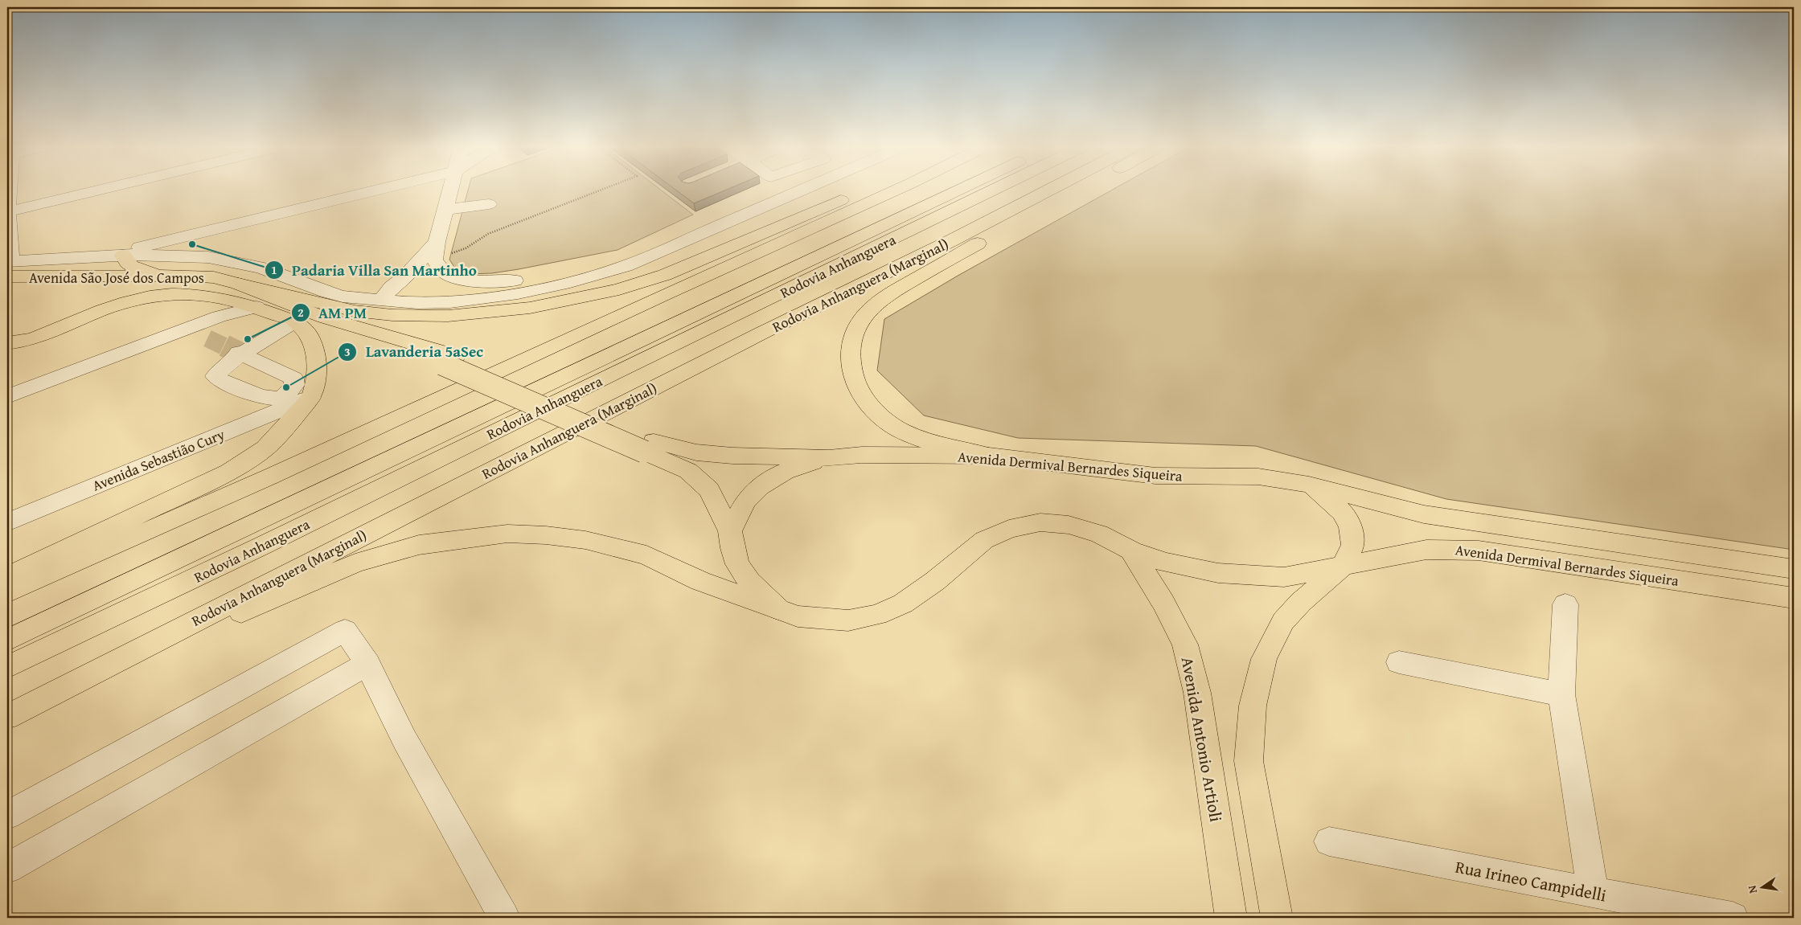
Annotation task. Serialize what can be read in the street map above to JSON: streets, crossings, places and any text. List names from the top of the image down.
{
  "streets": {
    "main road": [
      "Rodovia Anhanguera",
      "Avenida São José dos Campos",
      "Rodovia Anhanguera (Marginal)",
      "Avenida Dermival Bernardes Siqueira",
      "Avenida Antonio Artioli"
    ],
    "street": ["Avenida Sebastião Cury", "Rua Irineo Campidelli"]
  },
  "crossings": [
    ["Avenida São José dos Campos", "Avenida Dermival Bernardes Siqueira"],
    ["Avenida Dermival Bernardes Siqueira", "Avenida Antonio Artioli"]
  ],
  "places": ["Padaria Villa San Martinho", "AM PM", "Lavanderia 5aSec"],
  "north": "left"
}
